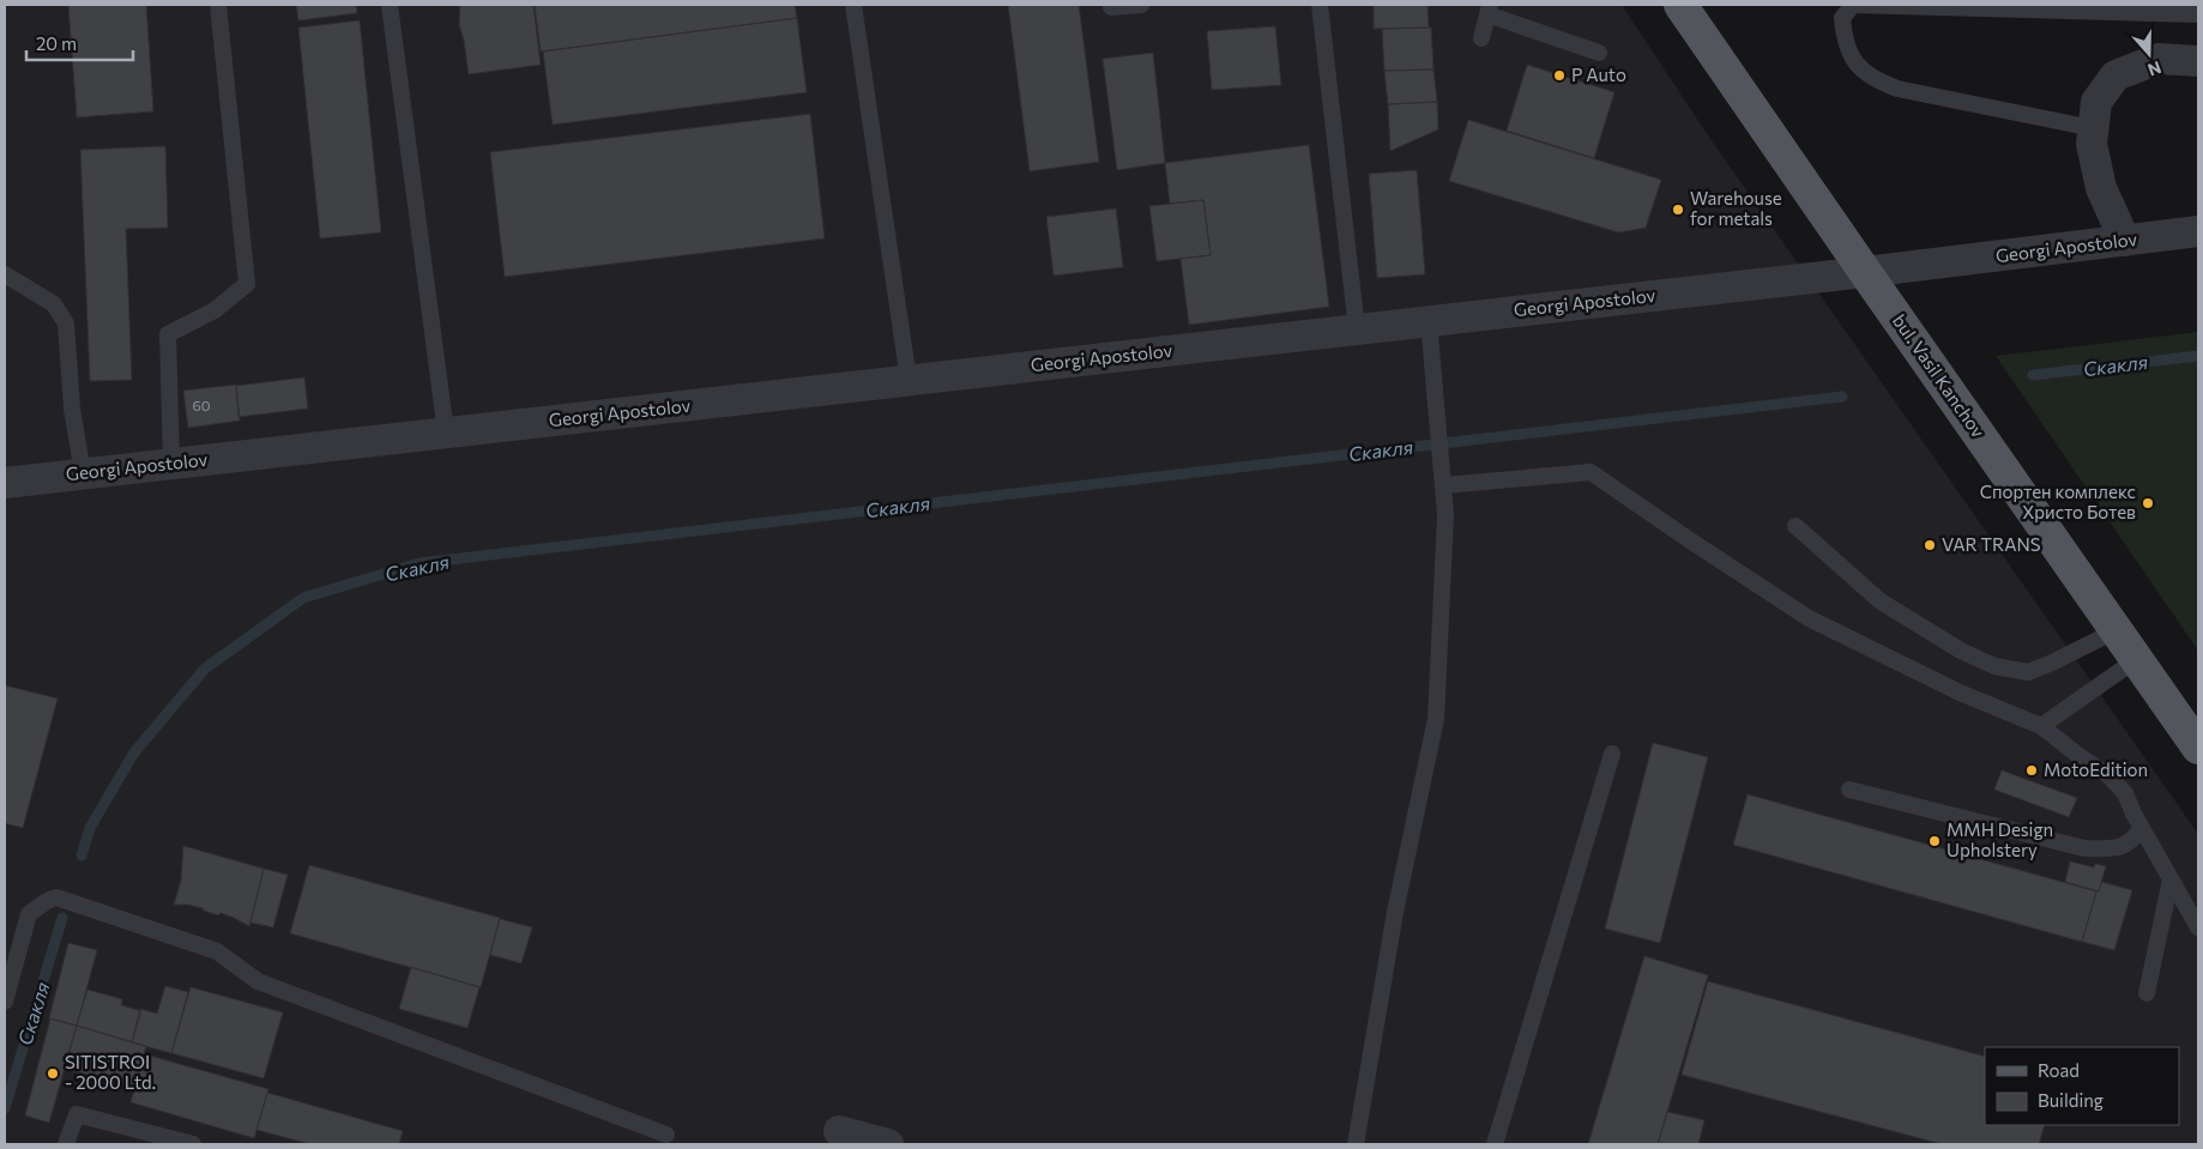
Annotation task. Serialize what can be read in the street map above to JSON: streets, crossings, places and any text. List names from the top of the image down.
{
  "streets": {
    "main road": ["bul. Vasil Kanchov"],
    "street": ["Georgi Apostolov"]
  },
  "crossings": [
    ["Georgi Apostolov", "bul. Vasil Kanchov"]
  ],
  "water": ["Скакля"],
  "places": [
    "P Auto",
    "Warehouse for metals",
    "Спортен комплекс Христо Ботев",
    "VAR TRANS",
    "MotoEdition",
    "MMH Design Upholstery",
    "SITISTROI - 2000 Ltd."
  ],
  "house_numbers": ["60"],
  "legend": ["Road", "Building"],
  "scale_bar": "20 m",
  "north": "bottom"
}
